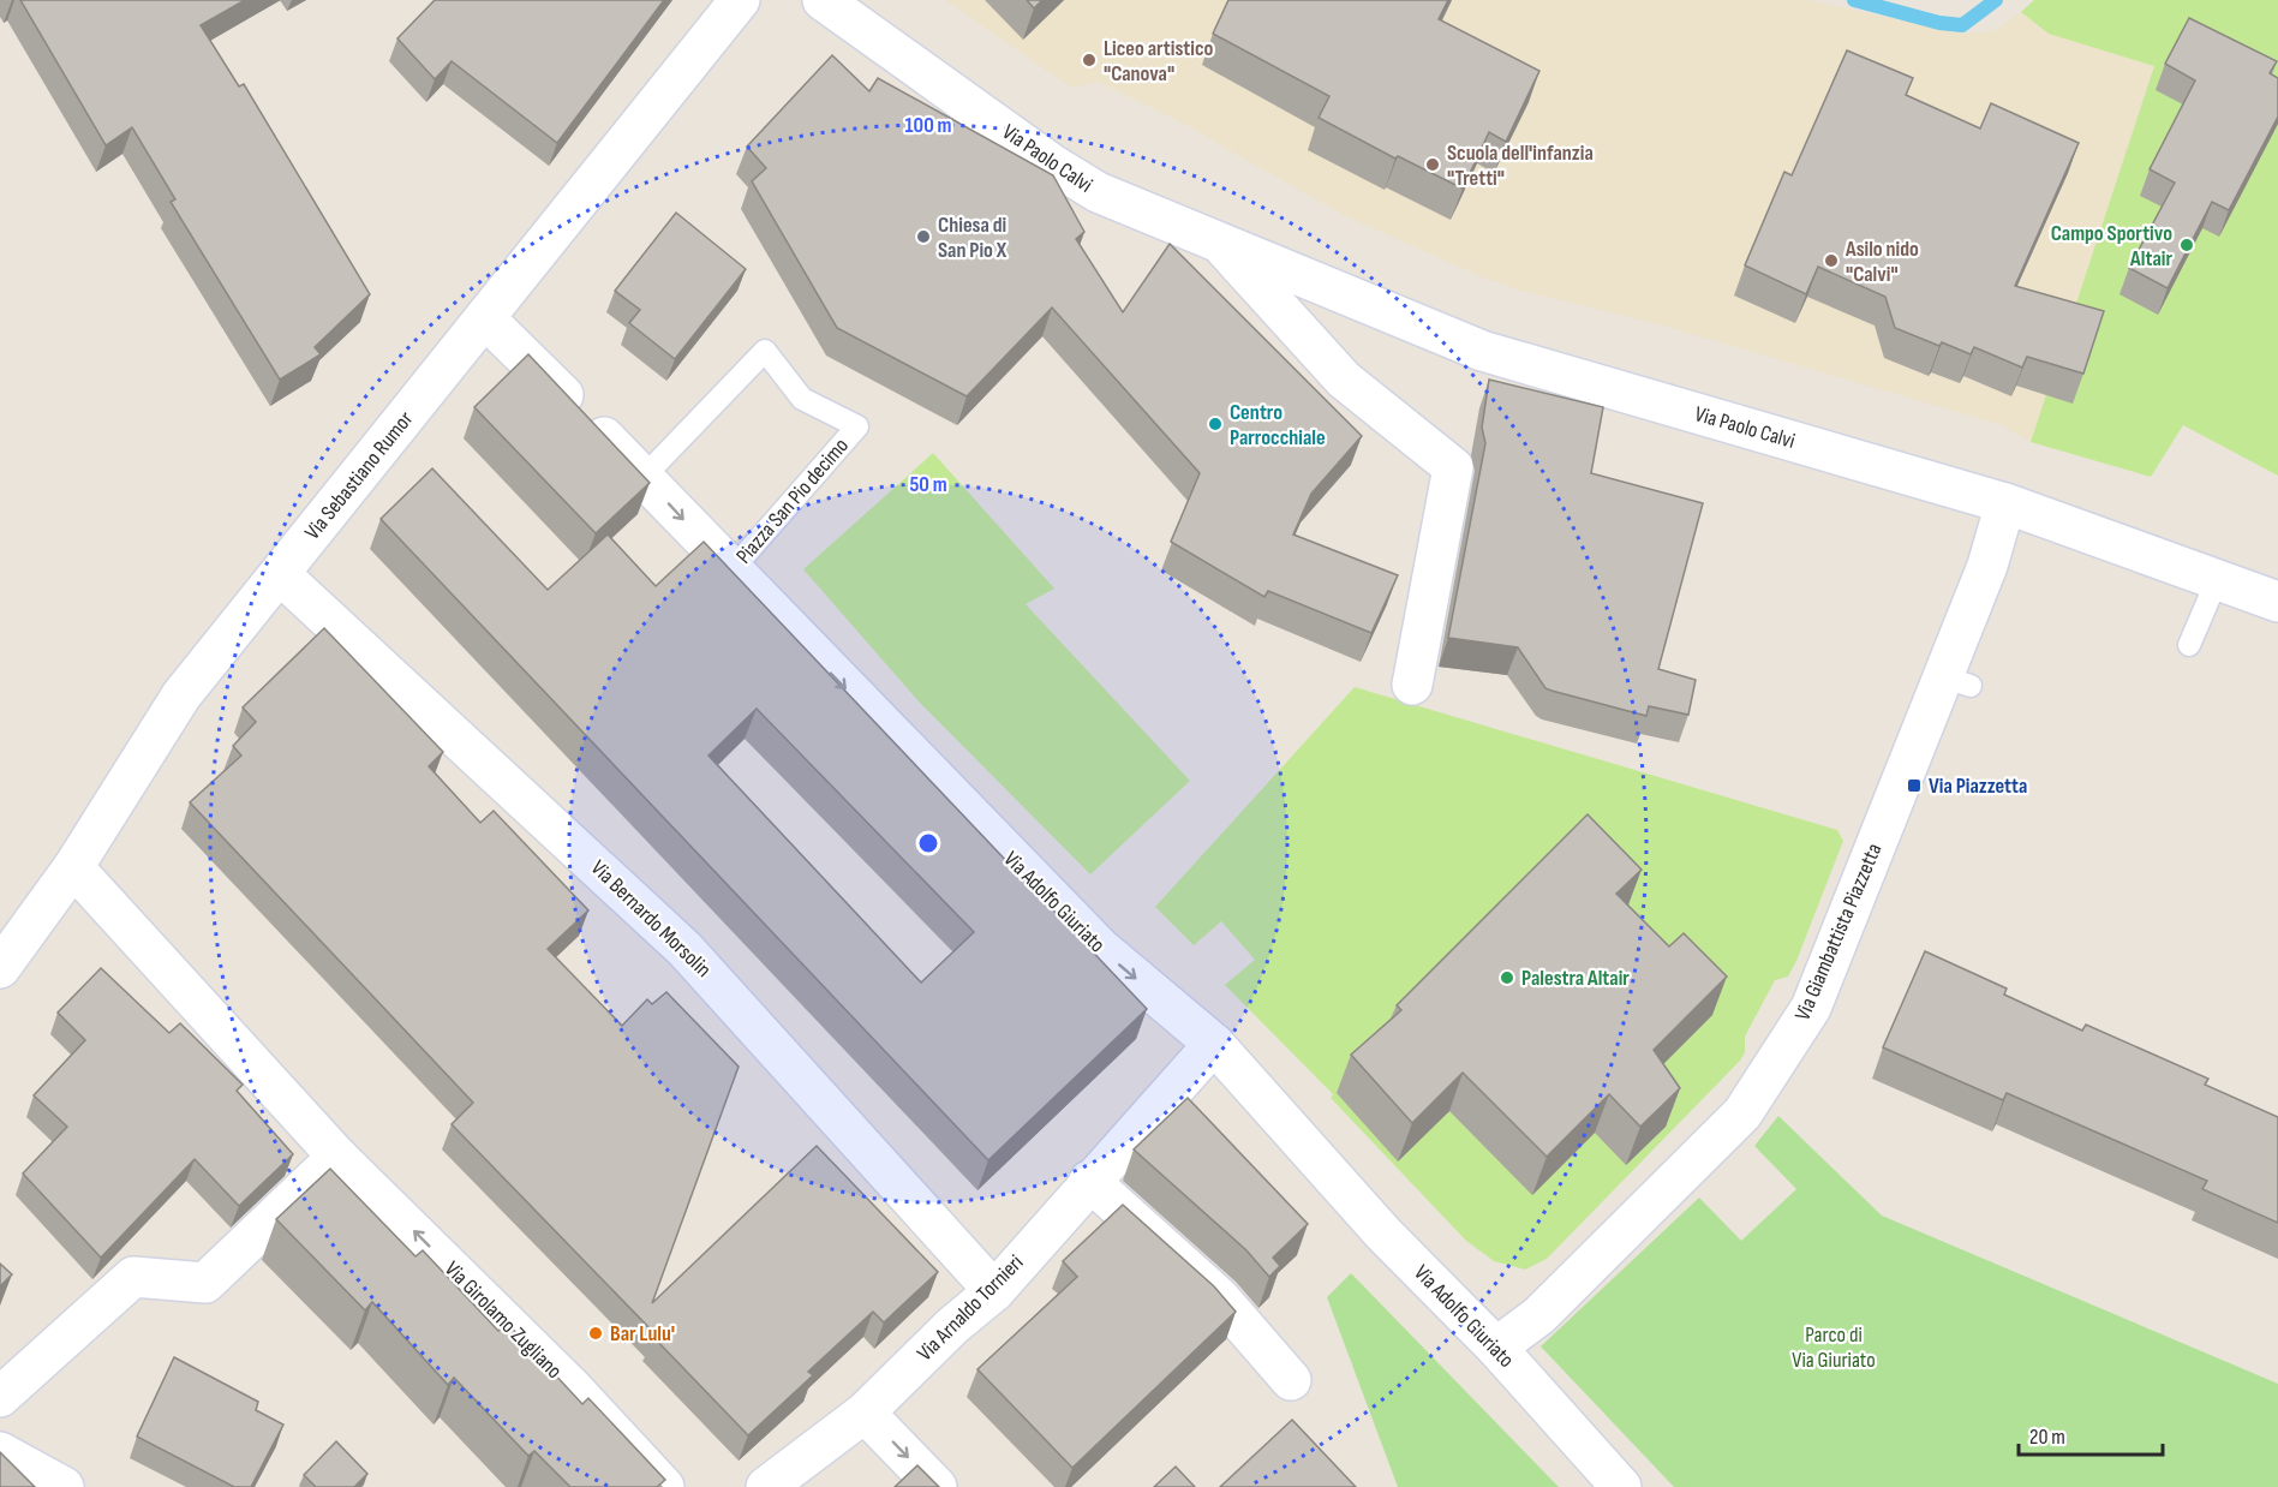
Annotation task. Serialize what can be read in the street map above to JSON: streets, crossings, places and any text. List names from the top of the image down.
{
  "streets": {
    "street": [
      "Via Paolo Calvi",
      "Via Sebastiano Rumor",
      "Via Adolfo Giuriato",
      "Via Bernardo Morsolin",
      "Via Giambattista Piazzetta",
      "Via Arnaldo Tornieri",
      "Via Girolamo Zugliano"
    ],
    "lane": ["Piazza San Pio decimo"]
  },
  "crossings": [
    ["Via Paolo Calvi", "Via Giambattista Piazzetta"],
    ["Via Sebastiano Rumor", "Via Adolfo Giuriato"],
    ["Via Sebastiano Rumor", "Via Bernardo Morsolin"],
    ["Via Sebastiano Rumor", "Via Girolamo Zugliano"],
    ["Piazza San Pio decimo", "Via Adolfo Giuriato"],
    ["Via Adolfo Giuriato", "Via Giambattista Piazzetta"],
    ["Via Adolfo Giuriato", "Via Arnaldo Tornieri"],
    ["Via Bernardo Morsolin", "Via Arnaldo Tornieri"]
  ],
  "one_way": ["Via Adolfo Giuriato", "Via Girolamo Zugliano"],
  "parks": ["Parco di Via Giuriato"],
  "places": {
    "other": [
      "Liceo artistico \"Canova\"",
      "Scuola dell'infanzia \"Tretti\"",
      "Chiesa di San Pio X",
      "Campo Sportivo Altair",
      "Asilo nido \"Calvi\"",
      "Centro Parrocchiale",
      "Palestra Altair",
      "Bar Lulu'"
    ],
    "transit": ["Via Piazzetta"]
  },
  "scale_bar": "20 m",
  "rings": ["100 m", "50 m"]
}
